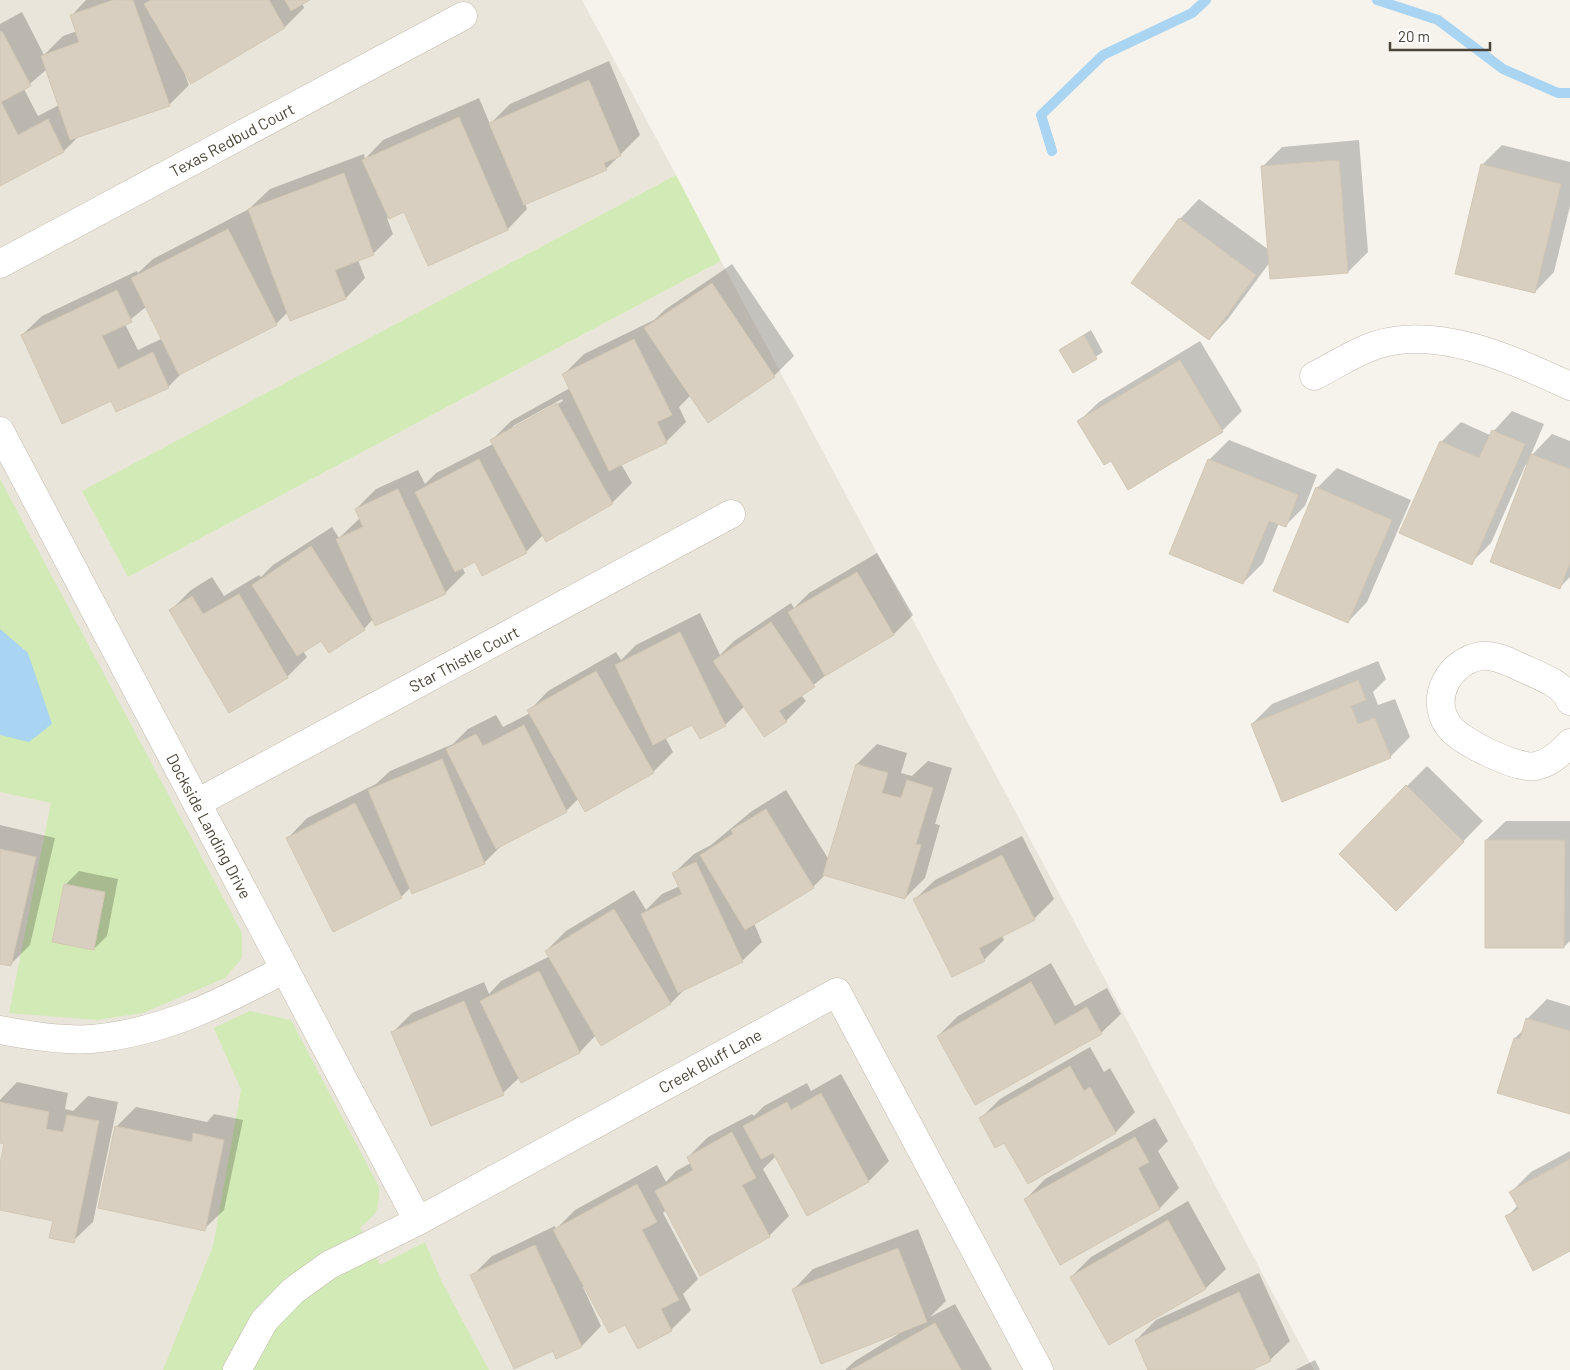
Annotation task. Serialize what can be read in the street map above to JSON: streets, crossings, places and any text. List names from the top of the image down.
{
  "streets": {
    "street": [
      "Texas Redbud Court",
      "Star Thistle Court",
      "Dockside Landing Drive",
      "Creek Bluff Lane"
    ]
  },
  "crossings": [
    ["Star Thistle Court", "Dockside Landing Drive"],
    ["Dockside Landing Drive", "Creek Bluff Lane"]
  ],
  "scale_bar": "20 m"
}
